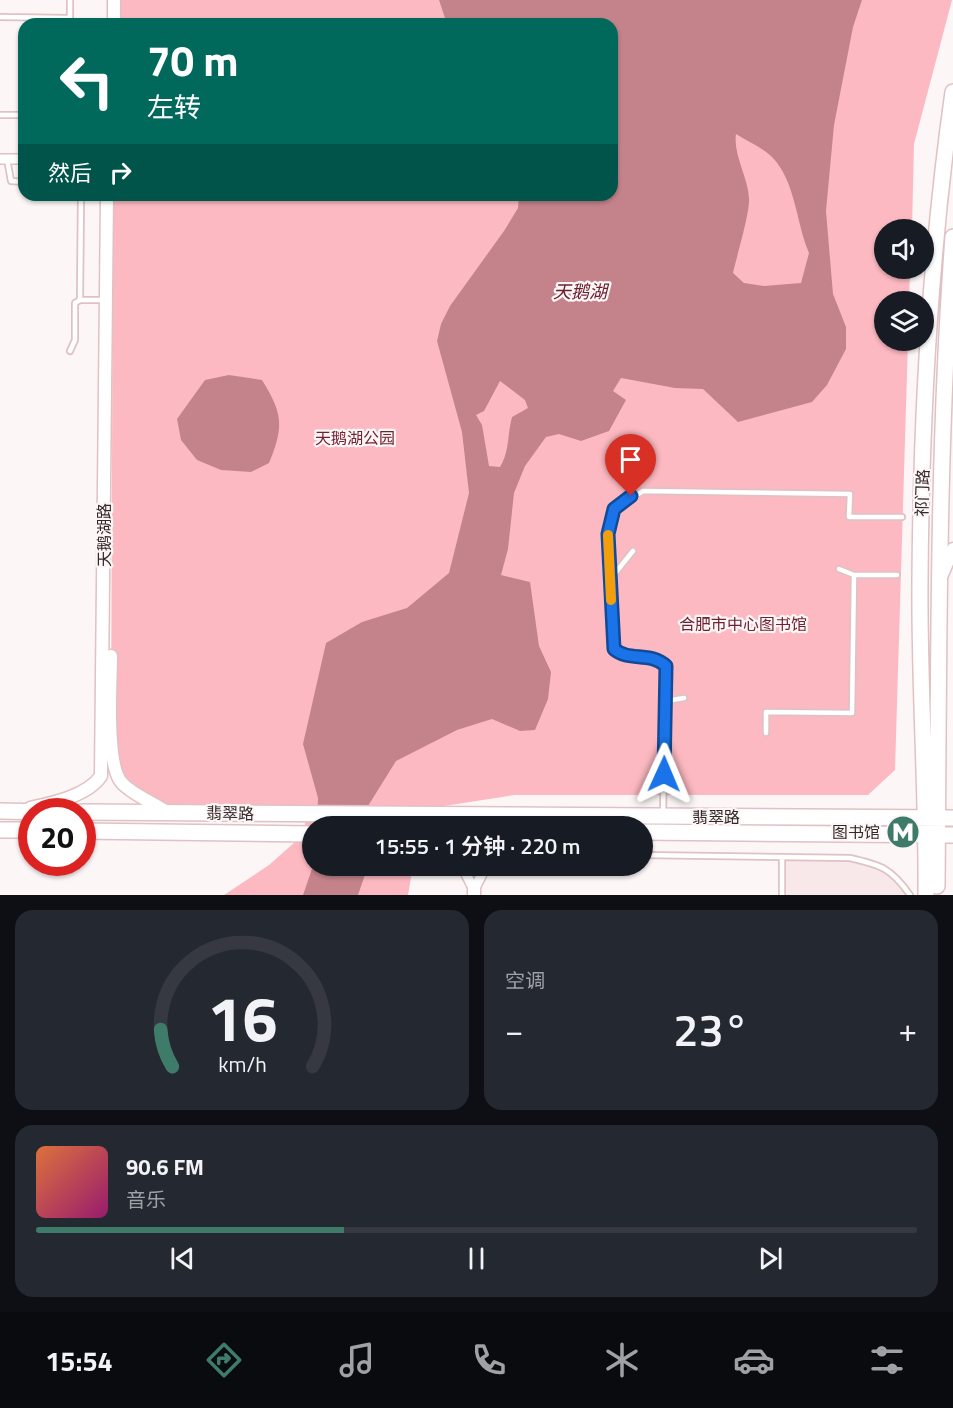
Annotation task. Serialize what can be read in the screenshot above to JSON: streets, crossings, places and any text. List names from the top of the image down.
{
  "streets": {
    "main road": ["祁门路", "翡翠路"],
    "street": ["天鹅湖路"]
  },
  "crossings": [
    ["祁门路", "翡翠路"],
    ["天鹅湖路", "翡翠路"]
  ],
  "water": ["天鹅湖"],
  "parks": ["天鹅湖公园", "合肥市中心图书馆"],
  "places": {
    "metro station": ["图书馆"]
  },
  "page": {
    "turn": ["70 m", "左转"],
    "then": "然后",
    "limit": "20",
    "trip": "15:55 · 1 分钟 · 220 m",
    "tile": "空调",
    "heat": ["−", "23°", "+"],
    "song": ["90.6 FM", "音乐"],
    "tabs": "15:54",
    "gauge": ["16", "km/h"]
  }
}
